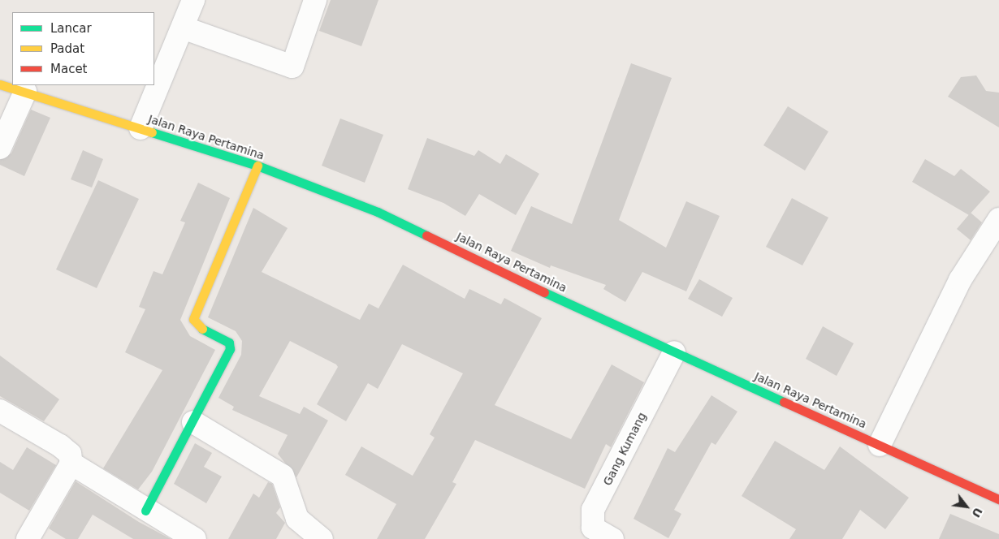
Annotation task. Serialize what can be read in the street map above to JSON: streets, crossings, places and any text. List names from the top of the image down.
{
  "streets": {
    "main road": ["Jalan Raya Pertamina"],
    "street": ["Gang Kumang"]
  },
  "crossings": [
    ["Jalan Raya Pertamina", "Gang Kumang"]
  ],
  "legend": ["Lancar", "Padat", "Macet"],
  "north": "bottom right"
}
